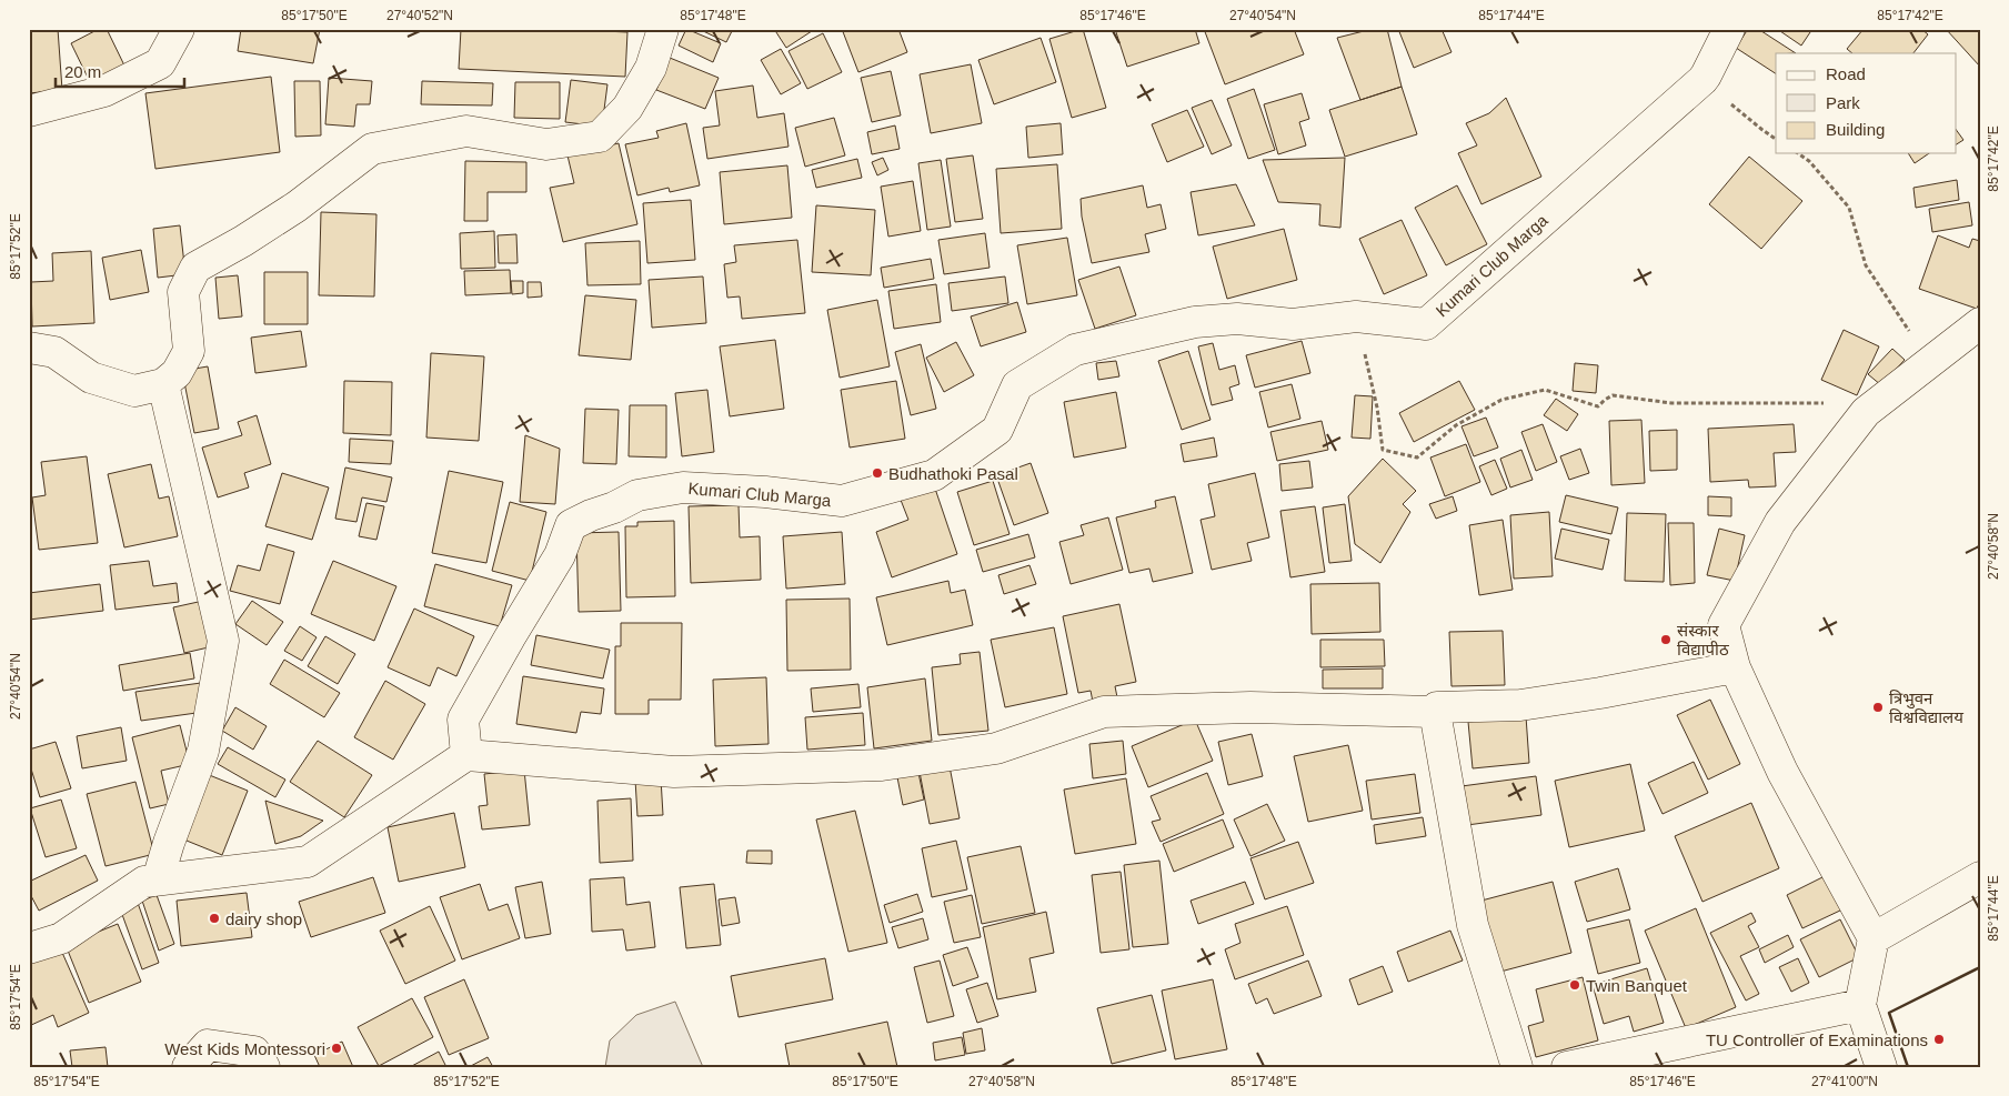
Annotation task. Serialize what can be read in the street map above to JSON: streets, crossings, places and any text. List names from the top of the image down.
{
  "streets": {
    "street": ["Kumari Club Marga"]
  },
  "places": [
    "Budhathoki Pasal",
    "संस्कार विद्यापीठ",
    "त्रिभुवन विश्वविद्यालय",
    "dairy shop",
    "Twin Banquet",
    "TU Controller of Examinations",
    "West Kids Montessori"
  ],
  "legend": ["Road", "Park", "Building"],
  "scale_bar": "20 m",
  "coordinates": [
    "85°17'50\"E",
    "27°40'52\"N",
    "85°17'48\"E",
    "85°17'46\"E",
    "27°40'54\"N",
    "85°17'44\"E",
    "85°17'42\"E",
    "85°17'52\"E",
    "27°40'58\"N",
    "85°17'54\"E",
    "27°41'00\"N"
  ]
}
